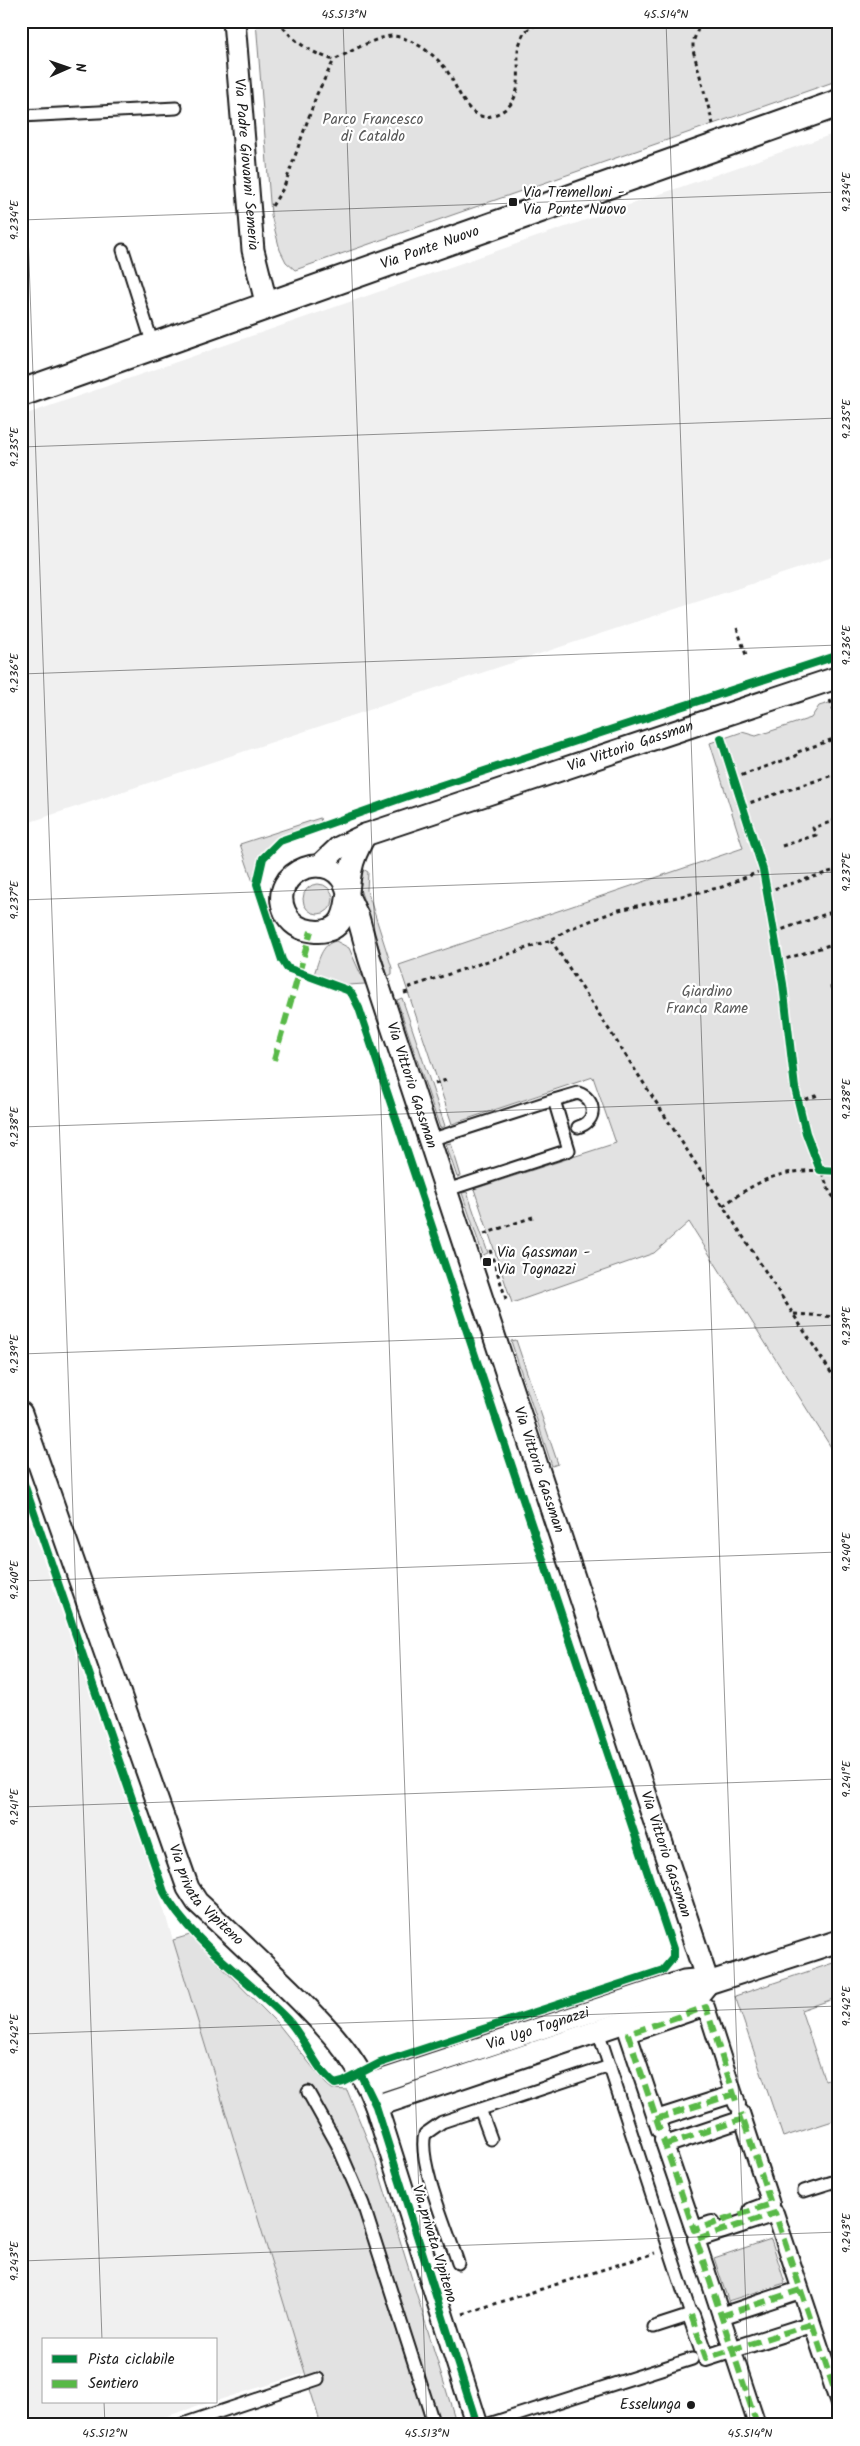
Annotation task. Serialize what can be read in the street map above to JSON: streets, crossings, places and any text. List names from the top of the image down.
{
  "streets": {
    "street": [
      "Via Padre Giovanni Semeria",
      "Via Ponte Nuovo",
      "Via Vittorio Gassman",
      "Via privata Vipiteno",
      "Via Ugo Tognazzi"
    ]
  },
  "crossings": [
    ["Via Padre Giovanni Semeria", "Via Ponte Nuovo"],
    ["Via Vittorio Gassman", "Via Ugo Tognazzi"],
    ["Via privata Vipiteno", "Via Ugo Tognazzi"]
  ],
  "parks": ["Parco Francesco di Cataldo", "Giardino Franca Rame"],
  "places": {
    "transit": ["Via Tremelloni - Via Ponte Nuovo", "Via Gassman - Via Tognazzi"],
    "other": ["Esselunga"]
  },
  "legend": ["Pista ciclabile", "Sentiero"],
  "north": "right",
  "coordinates": [
    "45.513°N",
    "45.514°N",
    "9.234°E",
    "9.235°E",
    "9.236°E",
    "9.237°E",
    "9.238°E",
    "9.239°E",
    "9.240°E",
    "9.241°E",
    "9.242°E",
    "9.243°E",
    "45.512°N"
  ]
}
